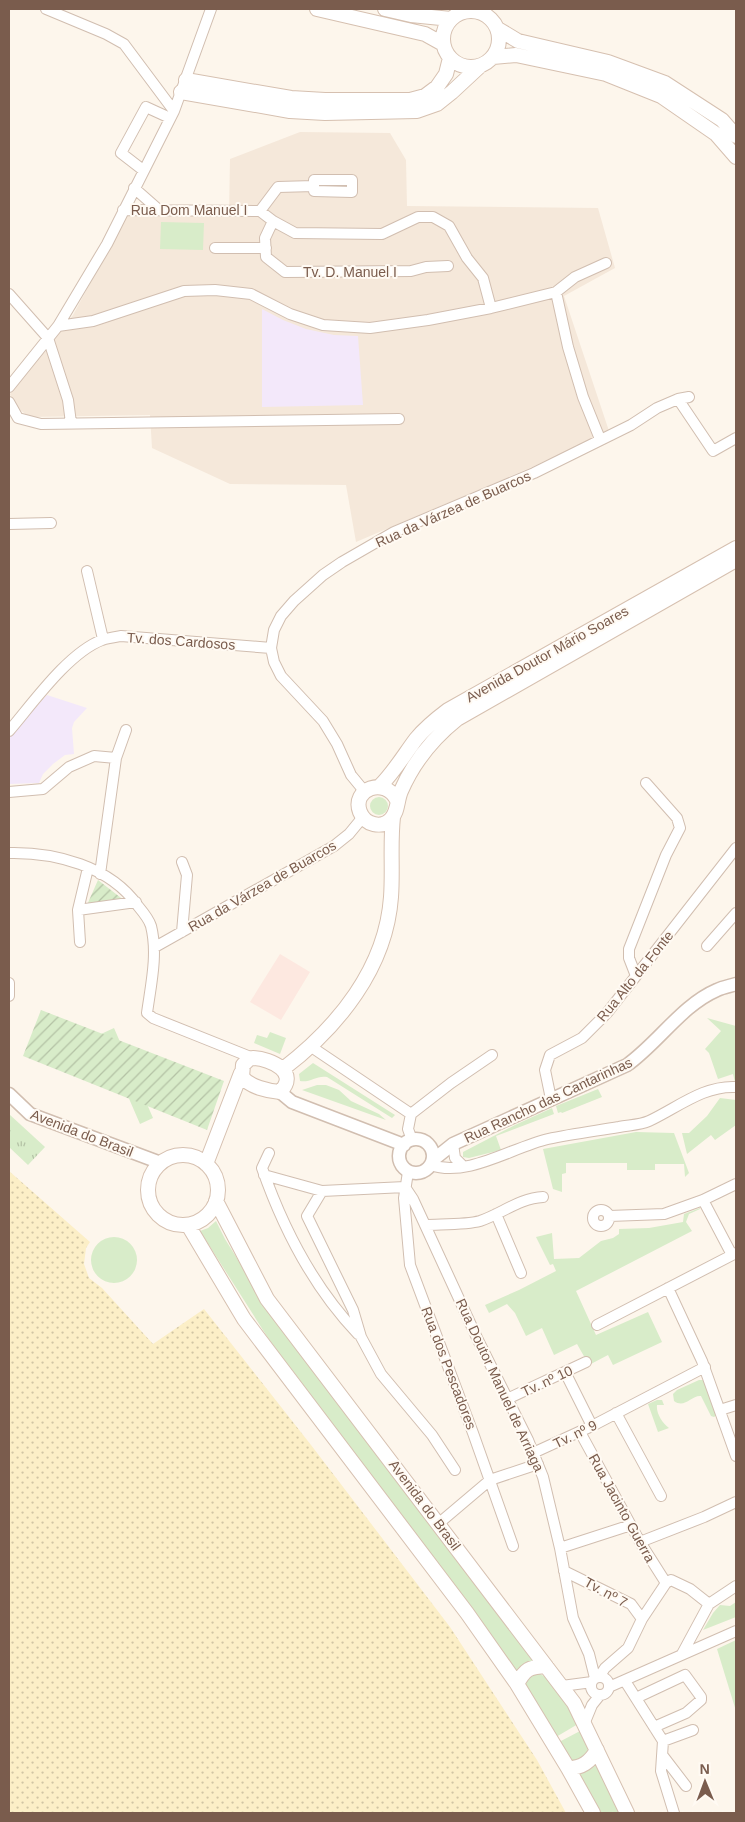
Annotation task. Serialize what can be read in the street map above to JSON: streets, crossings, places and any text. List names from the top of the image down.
{
  "streets": {
    "main road": ["Avenida Doutor Mário Soares", "Avenida do Brasil"],
    "street": [
      "Rua Dom Manuel I",
      "Tv. D. Manuel I",
      "Rua da Várzea de Buarcos",
      "Tv. dos Cardosos",
      "Rua Alto da Fonte",
      "Rua Rancho das Cantarinhas",
      "Rua dos Pescadores",
      "Tv. nº 10",
      "Rua Doutor Manuel de Arriaga",
      "Tv. nº 9",
      "Rua Jacinto Guerra",
      "Tv. nº 7"
    ]
  },
  "crossings": [
    ["Rua da Várzea de Buarcos", "Tv. dos Cardosos"],
    ["Rua da Várzea de Buarcos", "Avenida Doutor Mário Soares"],
    ["Rua Alto da Fonte", "Rua Rancho das Cantarinhas"],
    ["Rua Rancho das Cantarinhas", "Rua dos Pescadores"],
    ["Rua dos Pescadores", "Rua Doutor Manuel de Arriaga"],
    ["Tv. nº 10", "Rua Doutor Manuel de Arriaga"],
    ["Rua Doutor Manuel de Arriaga", "Tv. nº 9"],
    ["Rua Doutor Manuel de Arriaga", "Tv. nº 7"],
    ["Tv. nº 9", "Rua Jacinto Guerra"]
  ],
  "north": "top"
}
